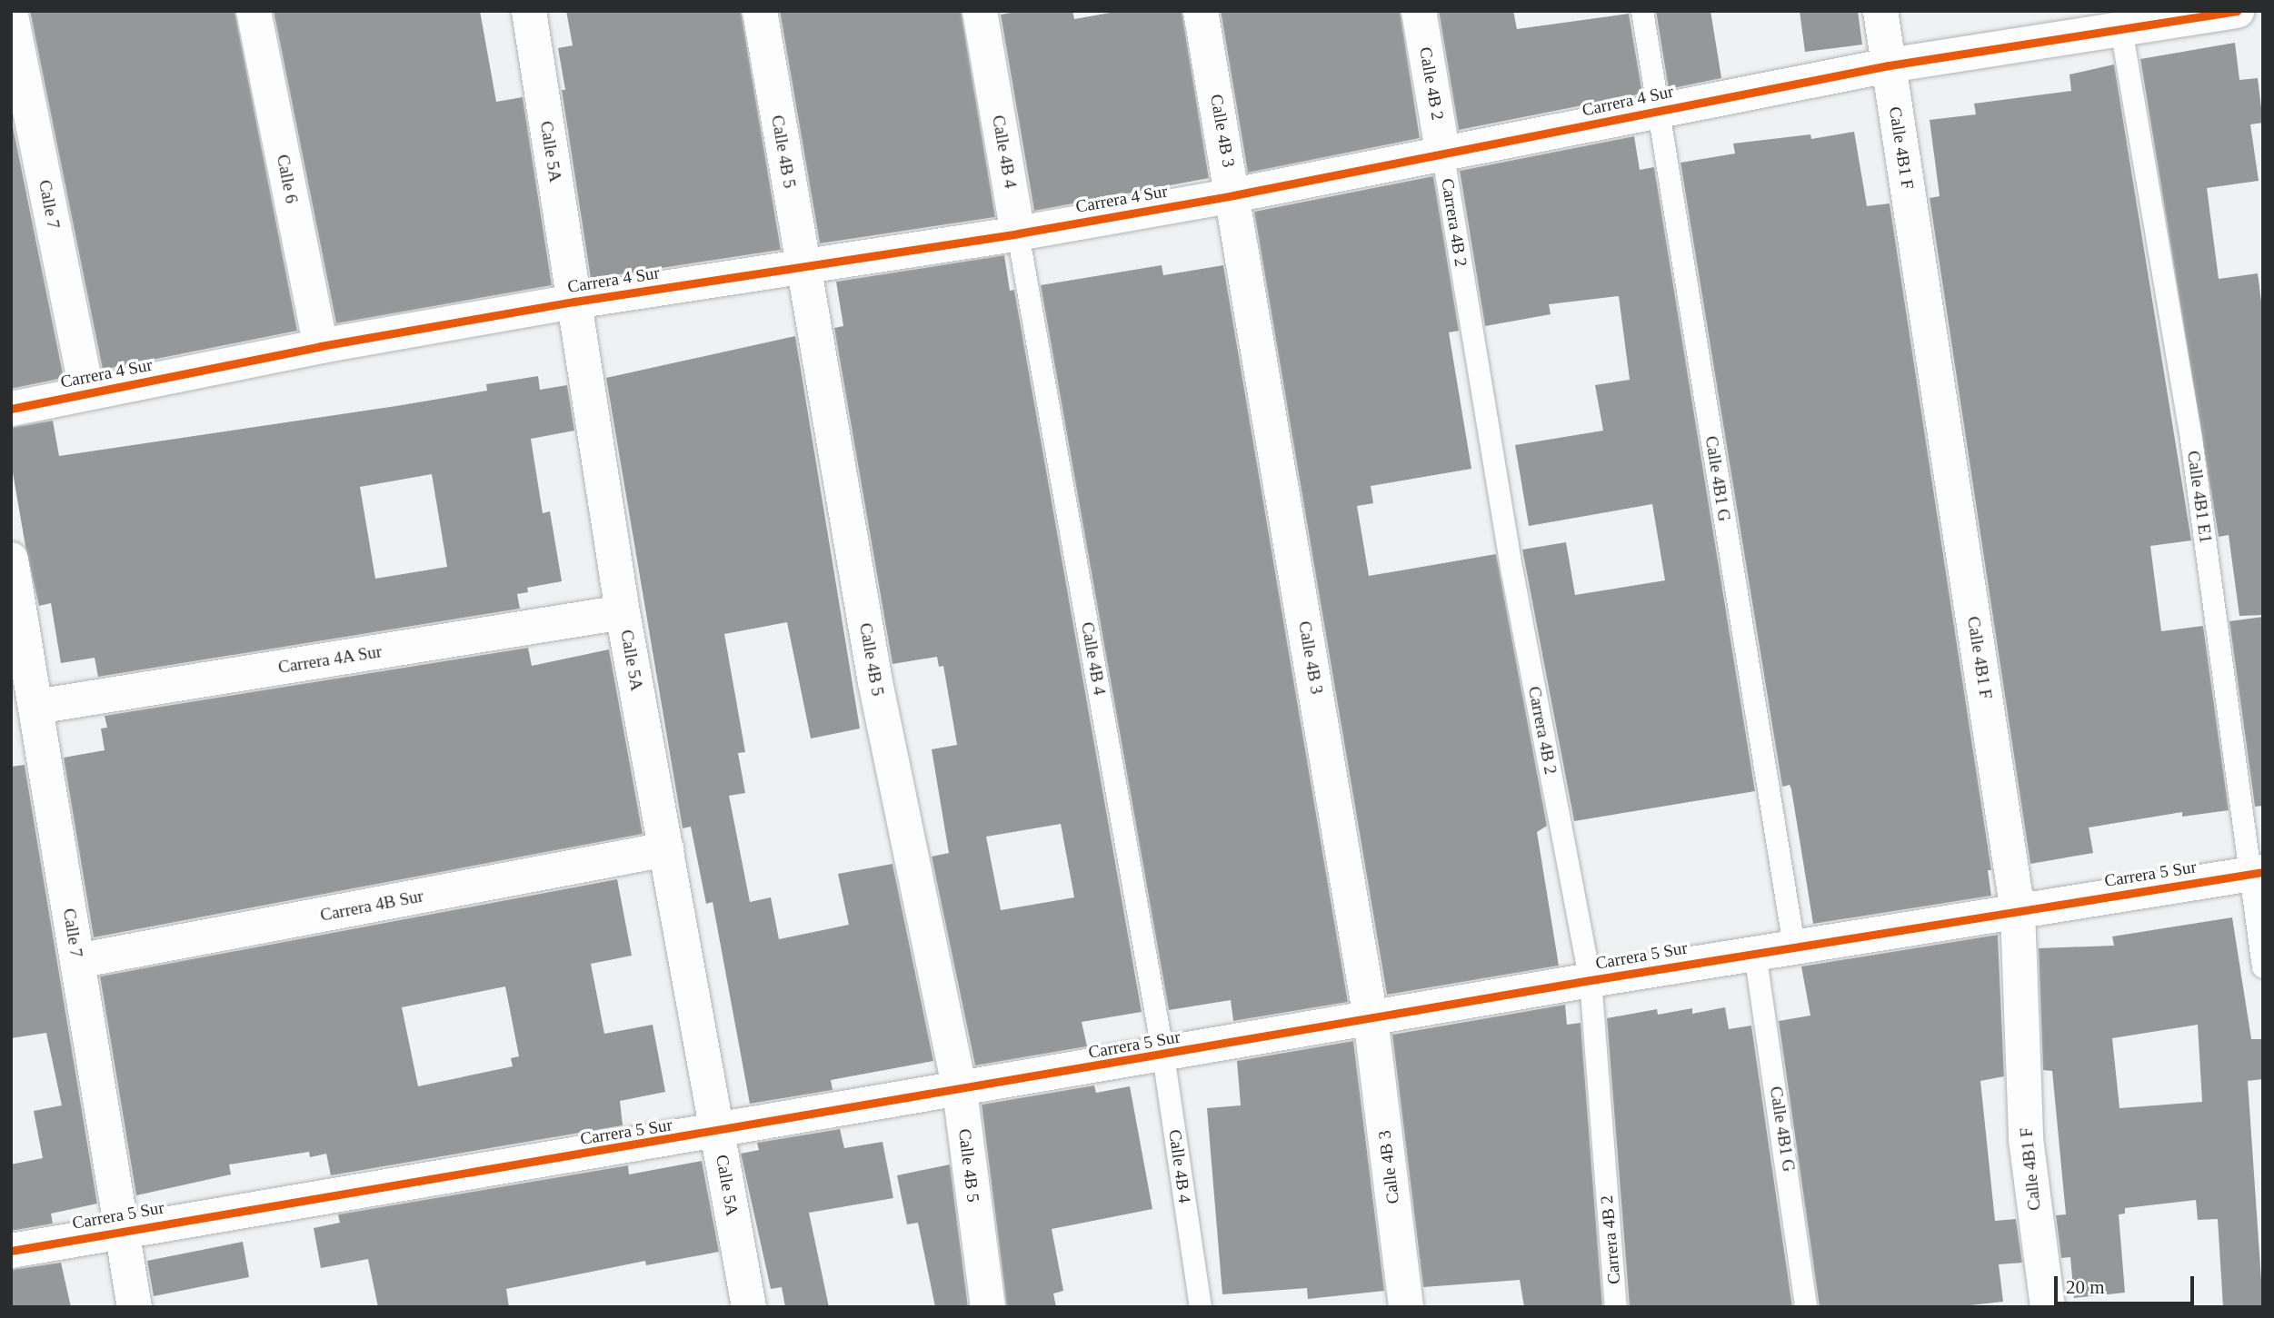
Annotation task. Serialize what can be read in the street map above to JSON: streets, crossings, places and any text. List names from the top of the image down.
{
  "streets": {
    "street": [
      "Calle 4B 2",
      "Carrera 4 Sur",
      "Calle 4B 3",
      "Calle 4B1 F",
      "Calle 5A",
      "Calle 4B 5",
      "Calle 4B 4",
      "Calle 6",
      "Calle 7",
      "Carrera 4A Sur",
      "Carrera 5 Sur",
      "Carrera 4B Sur"
    ],
    "lane": ["Carrera 4B 2", "Calle 4B1 G", "Calle 4B1 E1"]
  },
  "crossings": [
    ["Calle 4B 2", "Carrera 4 Sur"],
    ["Calle 4B 2", "Carrera 4B 2"],
    ["Carrera 4 Sur", "Calle 4B 3"],
    ["Carrera 4 Sur", "Calle 4B1 F"],
    ["Carrera 4 Sur", "Calle 5A"],
    ["Carrera 4 Sur", "Calle 4B 5"],
    ["Carrera 4 Sur", "Calle 4B 4"],
    ["Carrera 4 Sur", "Calle 6"],
    ["Carrera 4 Sur", "Calle 7"],
    ["Carrera 4 Sur", "Carrera 4B 2"],
    ["Carrera 4 Sur", "Calle 4B1 G"],
    ["Carrera 4 Sur", "Calle 4B1 E1"],
    ["Calle 4B 3", "Carrera 5 Sur"],
    ["Calle 4B1 F", "Carrera 5 Sur"],
    ["Calle 5A", "Carrera 4A Sur"],
    ["Calle 5A", "Carrera 5 Sur"],
    ["Calle 5A", "Carrera 4B Sur"],
    ["Calle 4B 5", "Carrera 5 Sur"],
    ["Calle 4B 4", "Carrera 5 Sur"],
    ["Calle 7", "Carrera 4A Sur"],
    ["Calle 7", "Carrera 5 Sur"],
    ["Calle 7", "Carrera 4B Sur"],
    ["Carrera 4B 2", "Carrera 5 Sur"],
    ["Calle 4B1 G", "Carrera 5 Sur"],
    ["Calle 4B1 E1", "Carrera 5 Sur"]
  ],
  "scale_bar": "20 m"
}
